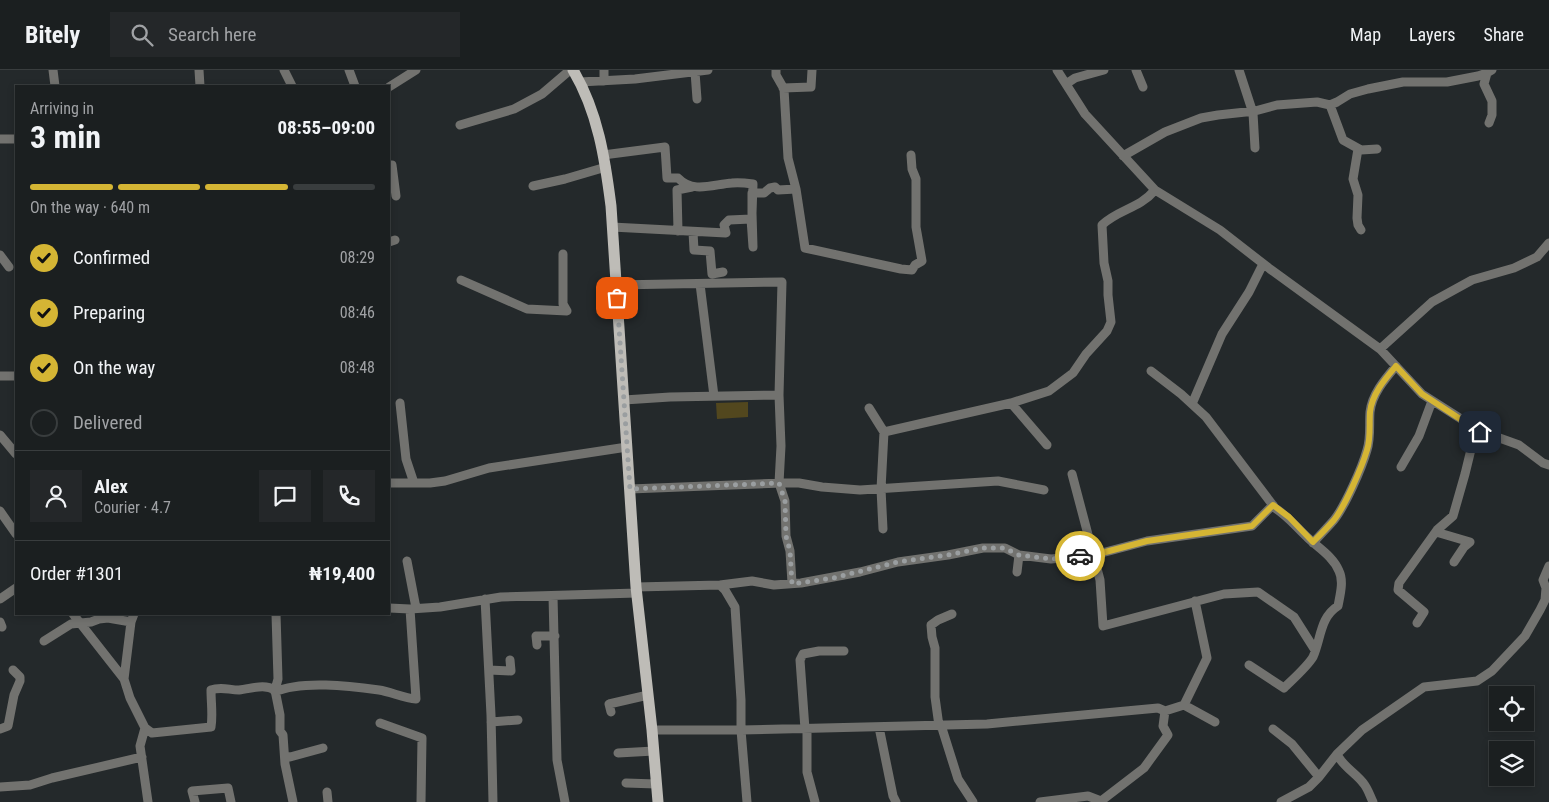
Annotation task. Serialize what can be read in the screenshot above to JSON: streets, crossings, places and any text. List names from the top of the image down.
{
  "page": {
    "header": "Bitely",
    "search": "Search here",
    "nav": ["Map", "Layers", "Share"],
    "heading": ["3 min", "Arriving in", "08:55–09:00"],
    "panel": [
      "Alex",
      "Courier · 4.7",
      "Order #1301",
      "₦19,400"
    ],
    "bar": "On the way · 640 m",
    "list": [
      ["Confirmed", "08:29"],
      ["Preparing", "08:46"],
      ["On the way", "08:48"],
      "Delivered"
    ]
  }
}
